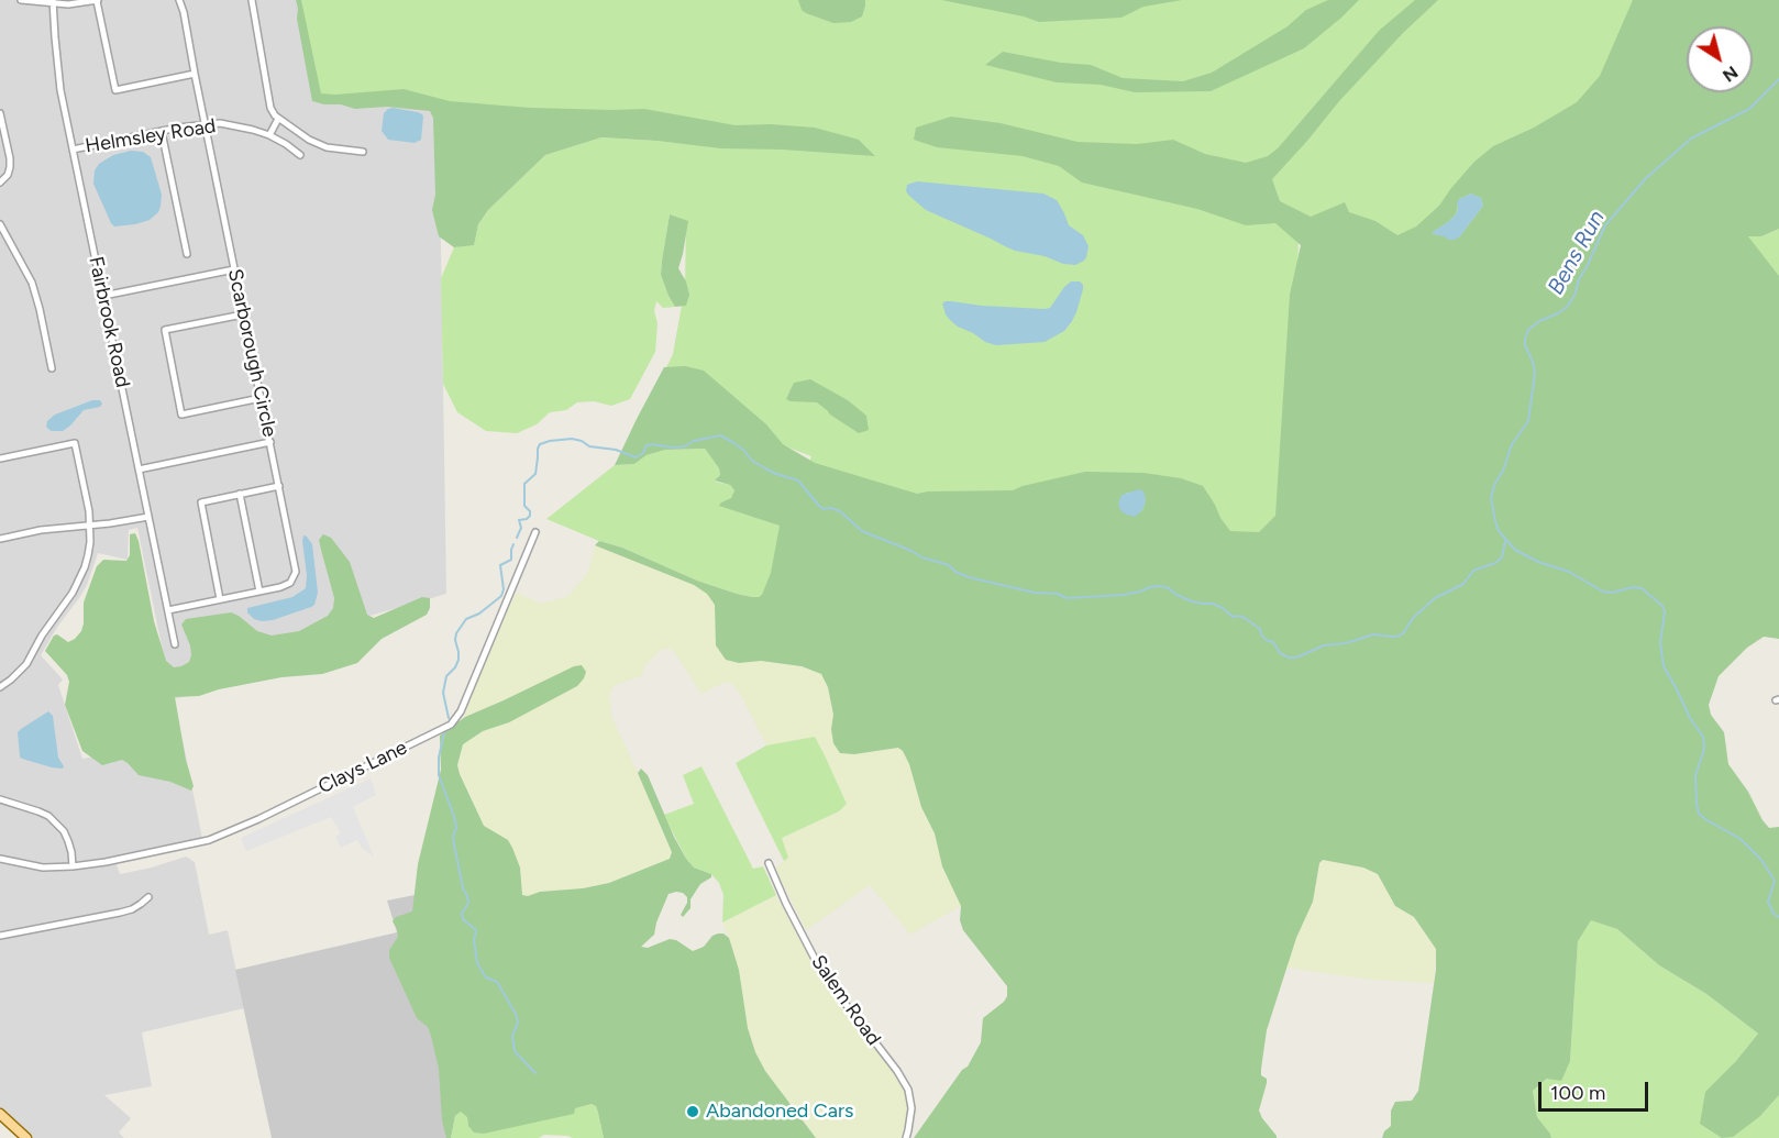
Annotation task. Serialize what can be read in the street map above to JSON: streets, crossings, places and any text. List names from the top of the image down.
{
  "streets": {
    "street": [
      "Helmsley Road",
      "Fairbrook Road",
      "Scarborough Circle",
      "Clays Lane",
      "Salem Road"
    ]
  },
  "crossings": [
    ["Helmsley Road", "Fairbrook Road"],
    ["Helmsley Road", "Scarborough Circle"],
    ["Fairbrook Road", "Scarborough Circle"]
  ],
  "water": ["Bens Run"],
  "places": ["Abandoned Cars"],
  "scale_bar": "100 m",
  "north": "bottom right"
}
